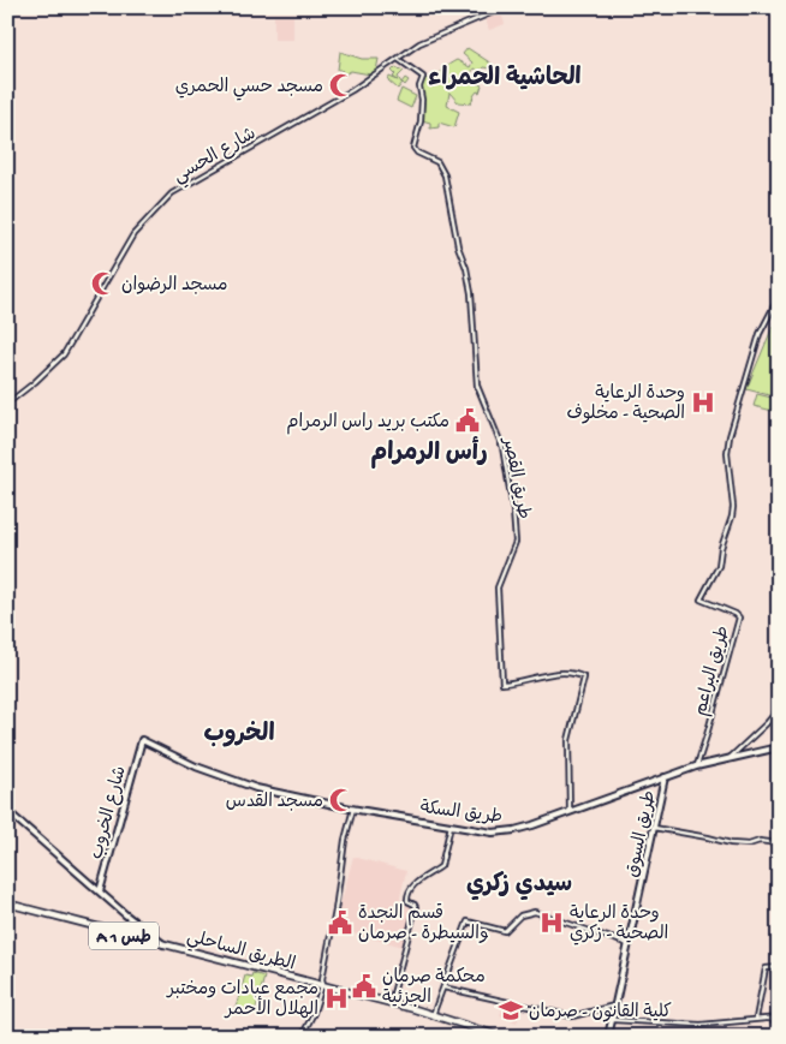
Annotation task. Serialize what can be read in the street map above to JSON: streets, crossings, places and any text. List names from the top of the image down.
{
  "streets": {
    "highway": ["A 1 طس", "الطريق الساحلي"],
    "main road": ["طريق السكة", "شارع الخروب", "طريق السوق"],
    "street": ["شارع الحسي", "طريق القصر", "طريق البراعم"]
  },
  "crossings": [
    ["شارع الحسي", "طريق القصر"],
    ["طريق القصر", "طريق السكة"],
    ["طريق البراعم", "طريق السكة"],
    ["طريق السكة", "شارع الخروب"],
    ["طريق السكة", "طريق السوق"]
  ],
  "districts": [
    "الحاشية الحمراء",
    "رأس الرمرام",
    "الخروب",
    "سيدي زكري"
  ],
  "places": {
    "mosque": ["مسجد حسي الحمري", "مسجد الرضوان", "مسجد القدس"],
    "hospital": ["وحدة الرعاية الصحية - مخلوف", "وحدة الرعاية الصحية - زكري", "مجمع عيادات ومختبر الهلال الأحمر"],
    "public building": ["مكتب بريد راس الرمرام", "قسم النجدة والسيطرة - صرمان", "محكمة صرمان الجزئية"],
    "school or university": ["كلية القانون - صرمان"]
  }
}
